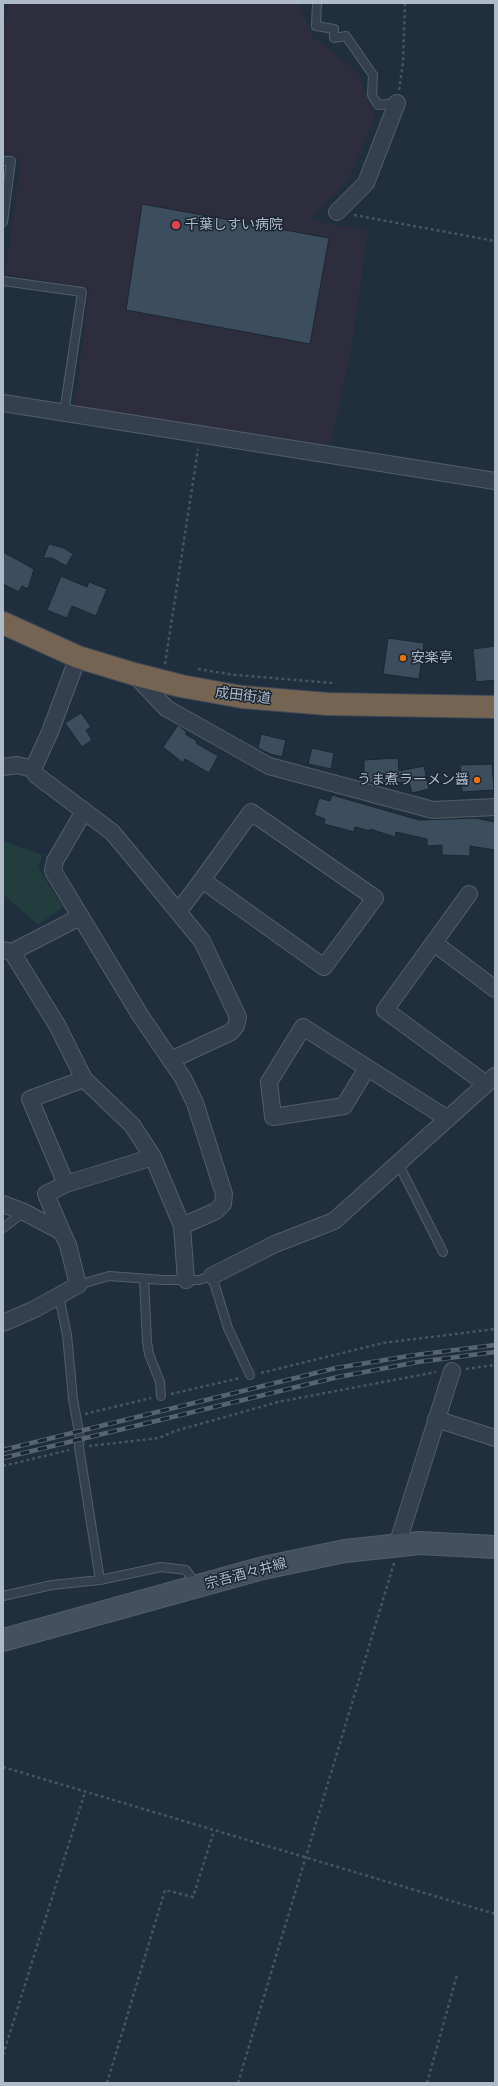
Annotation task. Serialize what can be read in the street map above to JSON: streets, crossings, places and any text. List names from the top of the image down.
{
  "streets": {
    "highway": ["成田街道"],
    "main road": ["宗吾酒々井線"]
  },
  "places": ["千葉しすい病院", "安楽亭", "うま煮ラーメン醤"]
}
